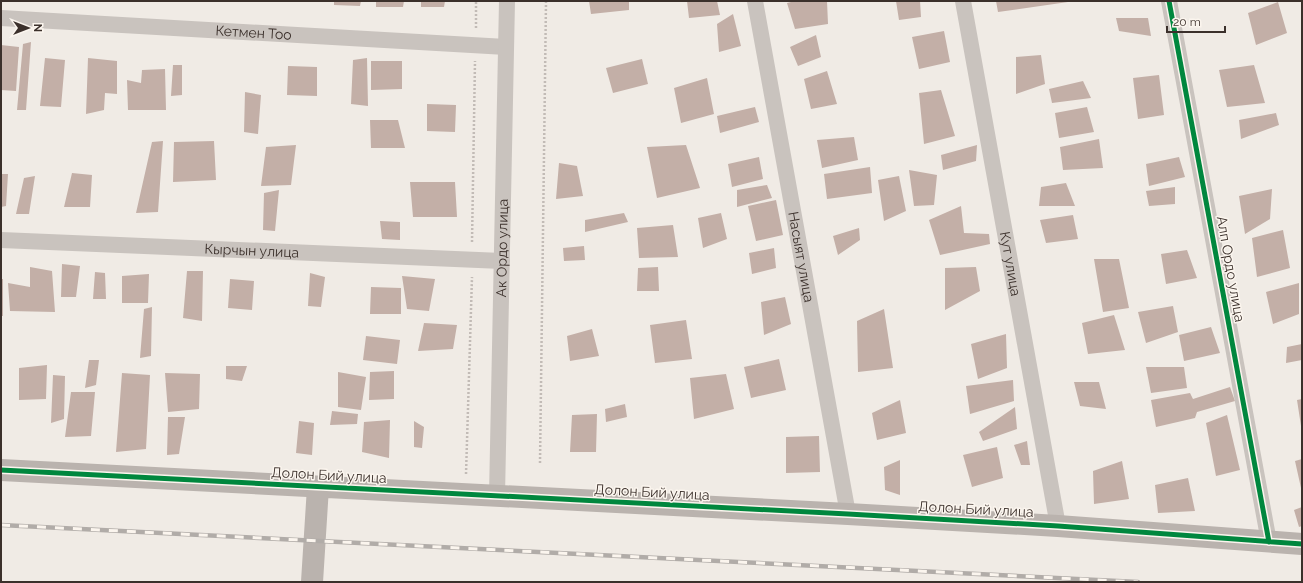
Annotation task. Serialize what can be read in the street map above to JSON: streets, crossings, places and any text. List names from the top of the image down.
{
  "streets": {
    "street": [
      "Кетмен Тоо",
      "Ак Ордо улица",
      "Кырчын улица",
      "Насыят улица",
      "Кут улица",
      "Алп Ордо улица",
      "Долон Бий улица"
    ]
  },
  "crossings": [
    ["Кетмен Тоо", "Ак Ордо улица"],
    ["Ак Ордо улица", "Кырчын улица"],
    ["Ак Ордо улица", "Долон Бий улица"],
    ["Насыят улица", "Долон Бий улица"],
    ["Кут улица", "Долон Бий улица"],
    ["Алп Ордо улица", "Долон Бий улица"]
  ],
  "scale_bar": "20 m",
  "north": "right"
}
